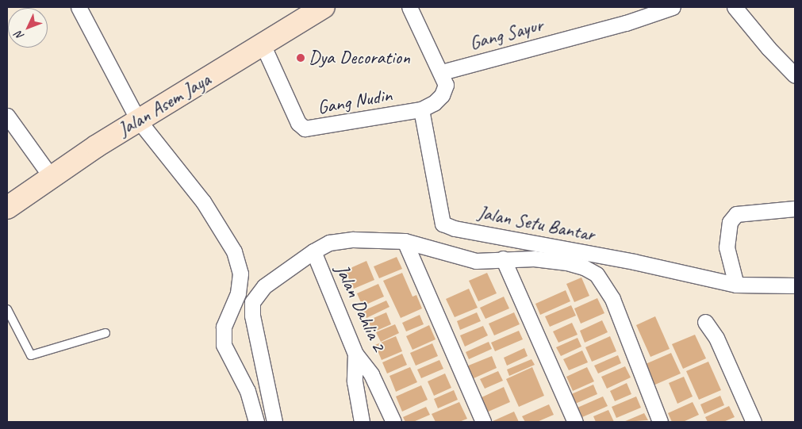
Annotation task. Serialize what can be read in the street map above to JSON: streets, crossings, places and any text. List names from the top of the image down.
{
  "streets": {
    "main road": ["Jalan Asem Jaya"],
    "street": [
      "Gang Sayur",
      "Gang Nudin",
      "Jalan Setu Bantar",
      "Jalan Dahlia 2"
    ]
  },
  "crossings": [
    ["Gang Sayur", "Gang Nudin"],
    ["Gang Nudin", "Jalan Asem Jaya"],
    ["Gang Nudin", "Jalan Setu Bantar"]
  ],
  "places": ["Dya Decoration"],
  "north": "bottom left"
}
